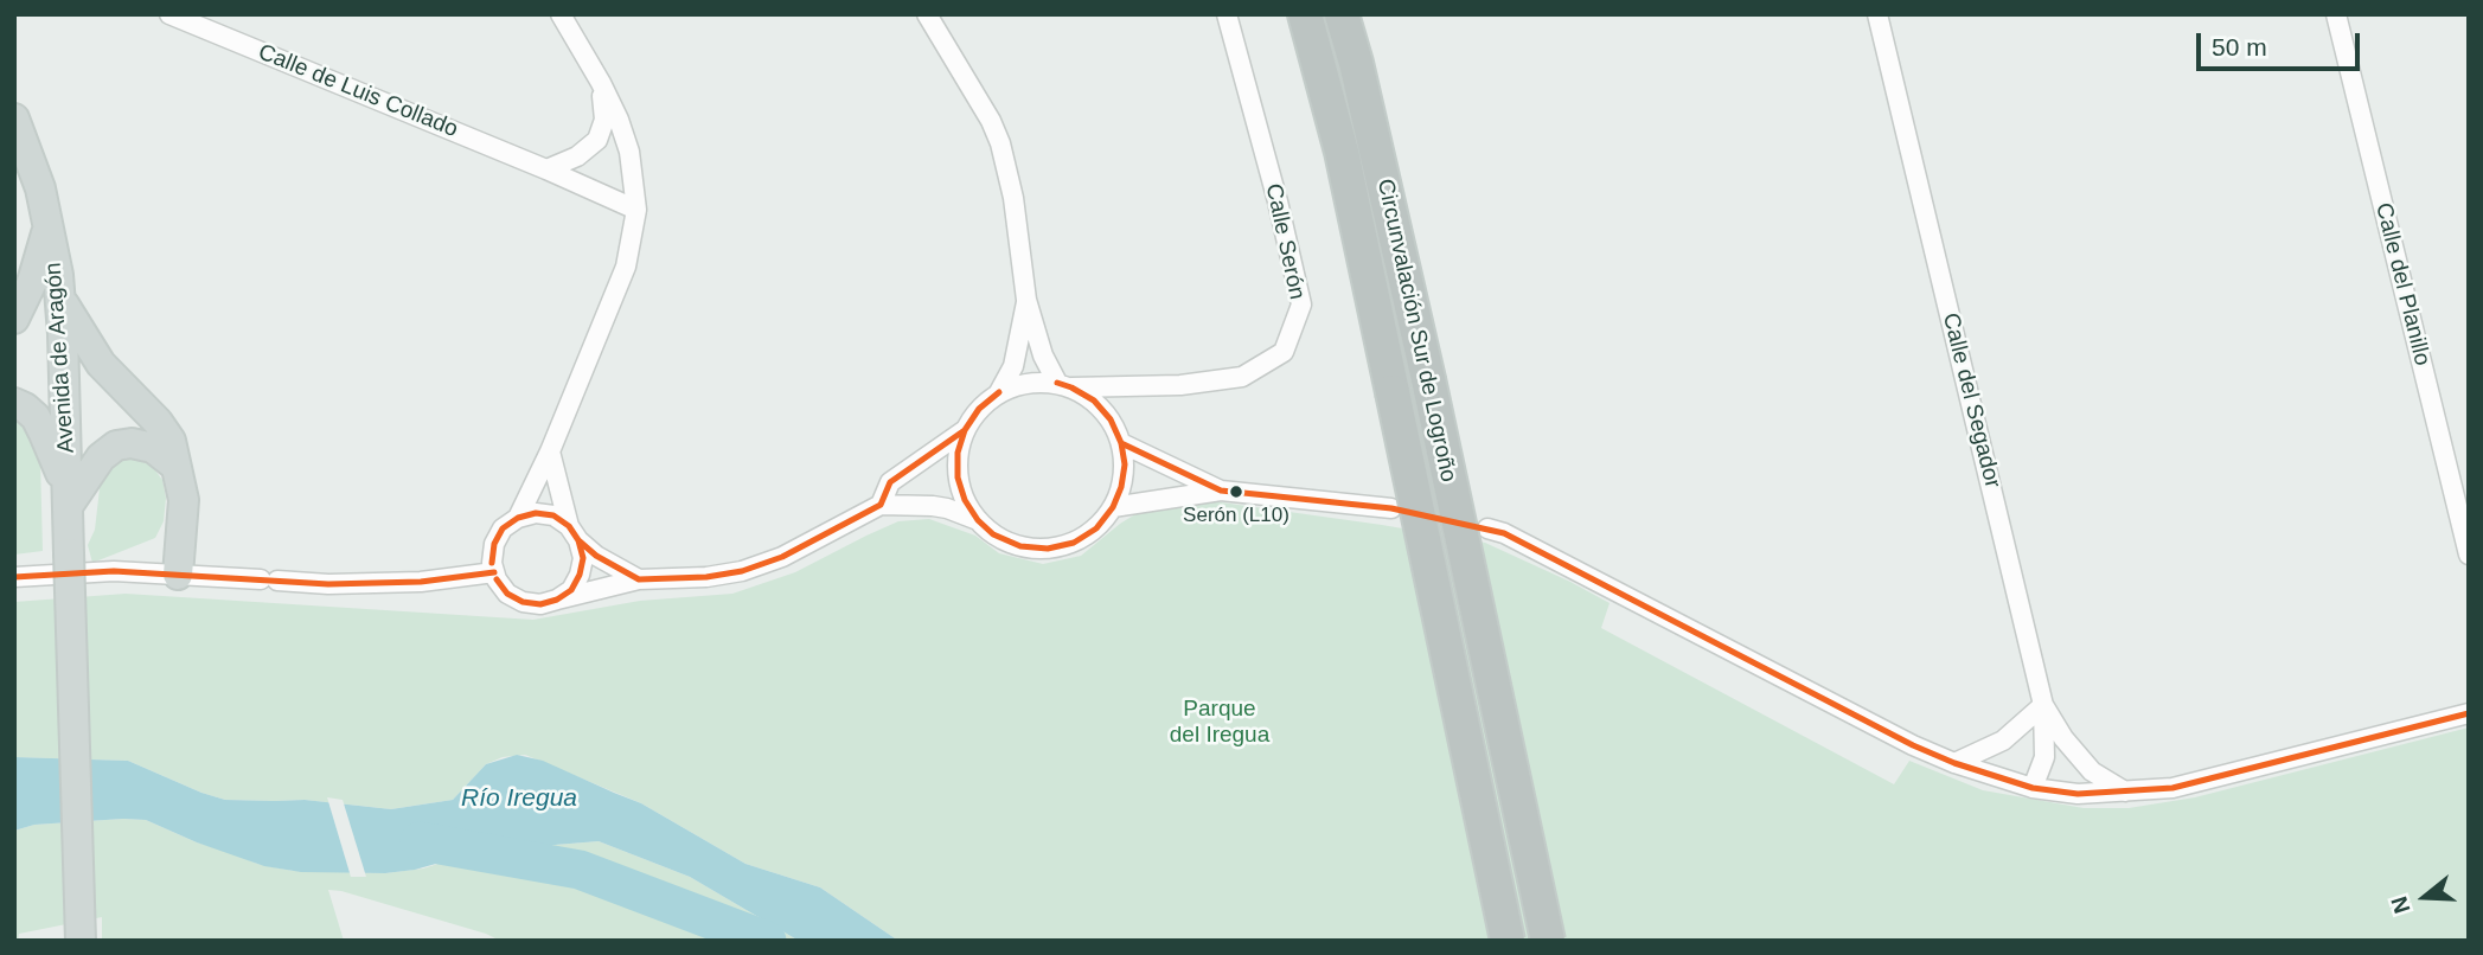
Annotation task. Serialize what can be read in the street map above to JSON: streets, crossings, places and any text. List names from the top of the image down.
{
  "streets": {
    "highway": ["Circunvalación Sur de Logroño"],
    "main road": ["Avenida de Aragón"],
    "street": [
      "Calle de Luis Collado",
      "Calle Serón",
      "Calle del Planillo",
      "Calle del Segador"
    ]
  },
  "water": ["Río Iregua"],
  "parks": ["Parque del Iregua"],
  "places": ["Serón (L10)"],
  "scale_bar": "50 m",
  "north": "left"
}
